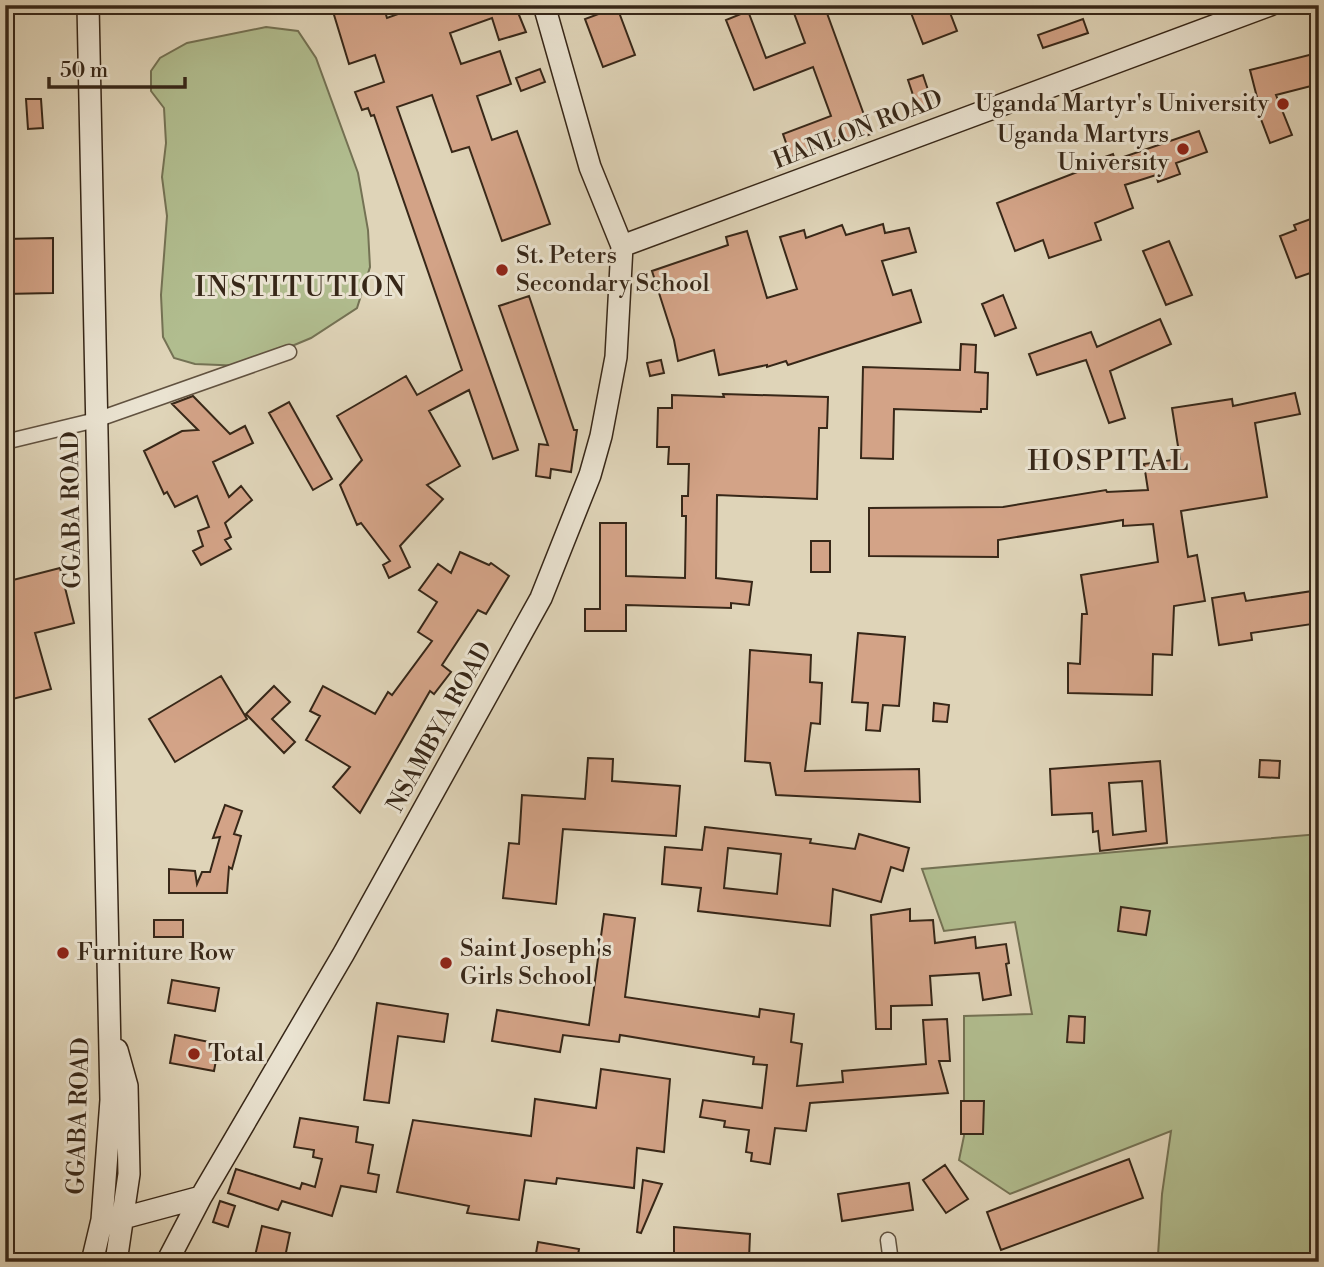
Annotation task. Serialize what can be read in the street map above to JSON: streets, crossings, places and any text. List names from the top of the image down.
{
  "streets": {
    "main road": ["HANLON ROAD", "GGABA ROAD", "NSAMBYA ROAD"]
  },
  "crossings": [
    ["HANLON ROAD", "NSAMBYA ROAD"]
  ],
  "districts": ["INSTITUTION", "HOSPITAL"],
  "places": [
    "Uganda Martyr's University",
    "Uganda Martyrs University",
    "St. Peters Secondary School",
    "Furniture Row",
    "Saint Joseph's Girls School",
    "Total"
  ],
  "scale_bar": "50 m"
}
